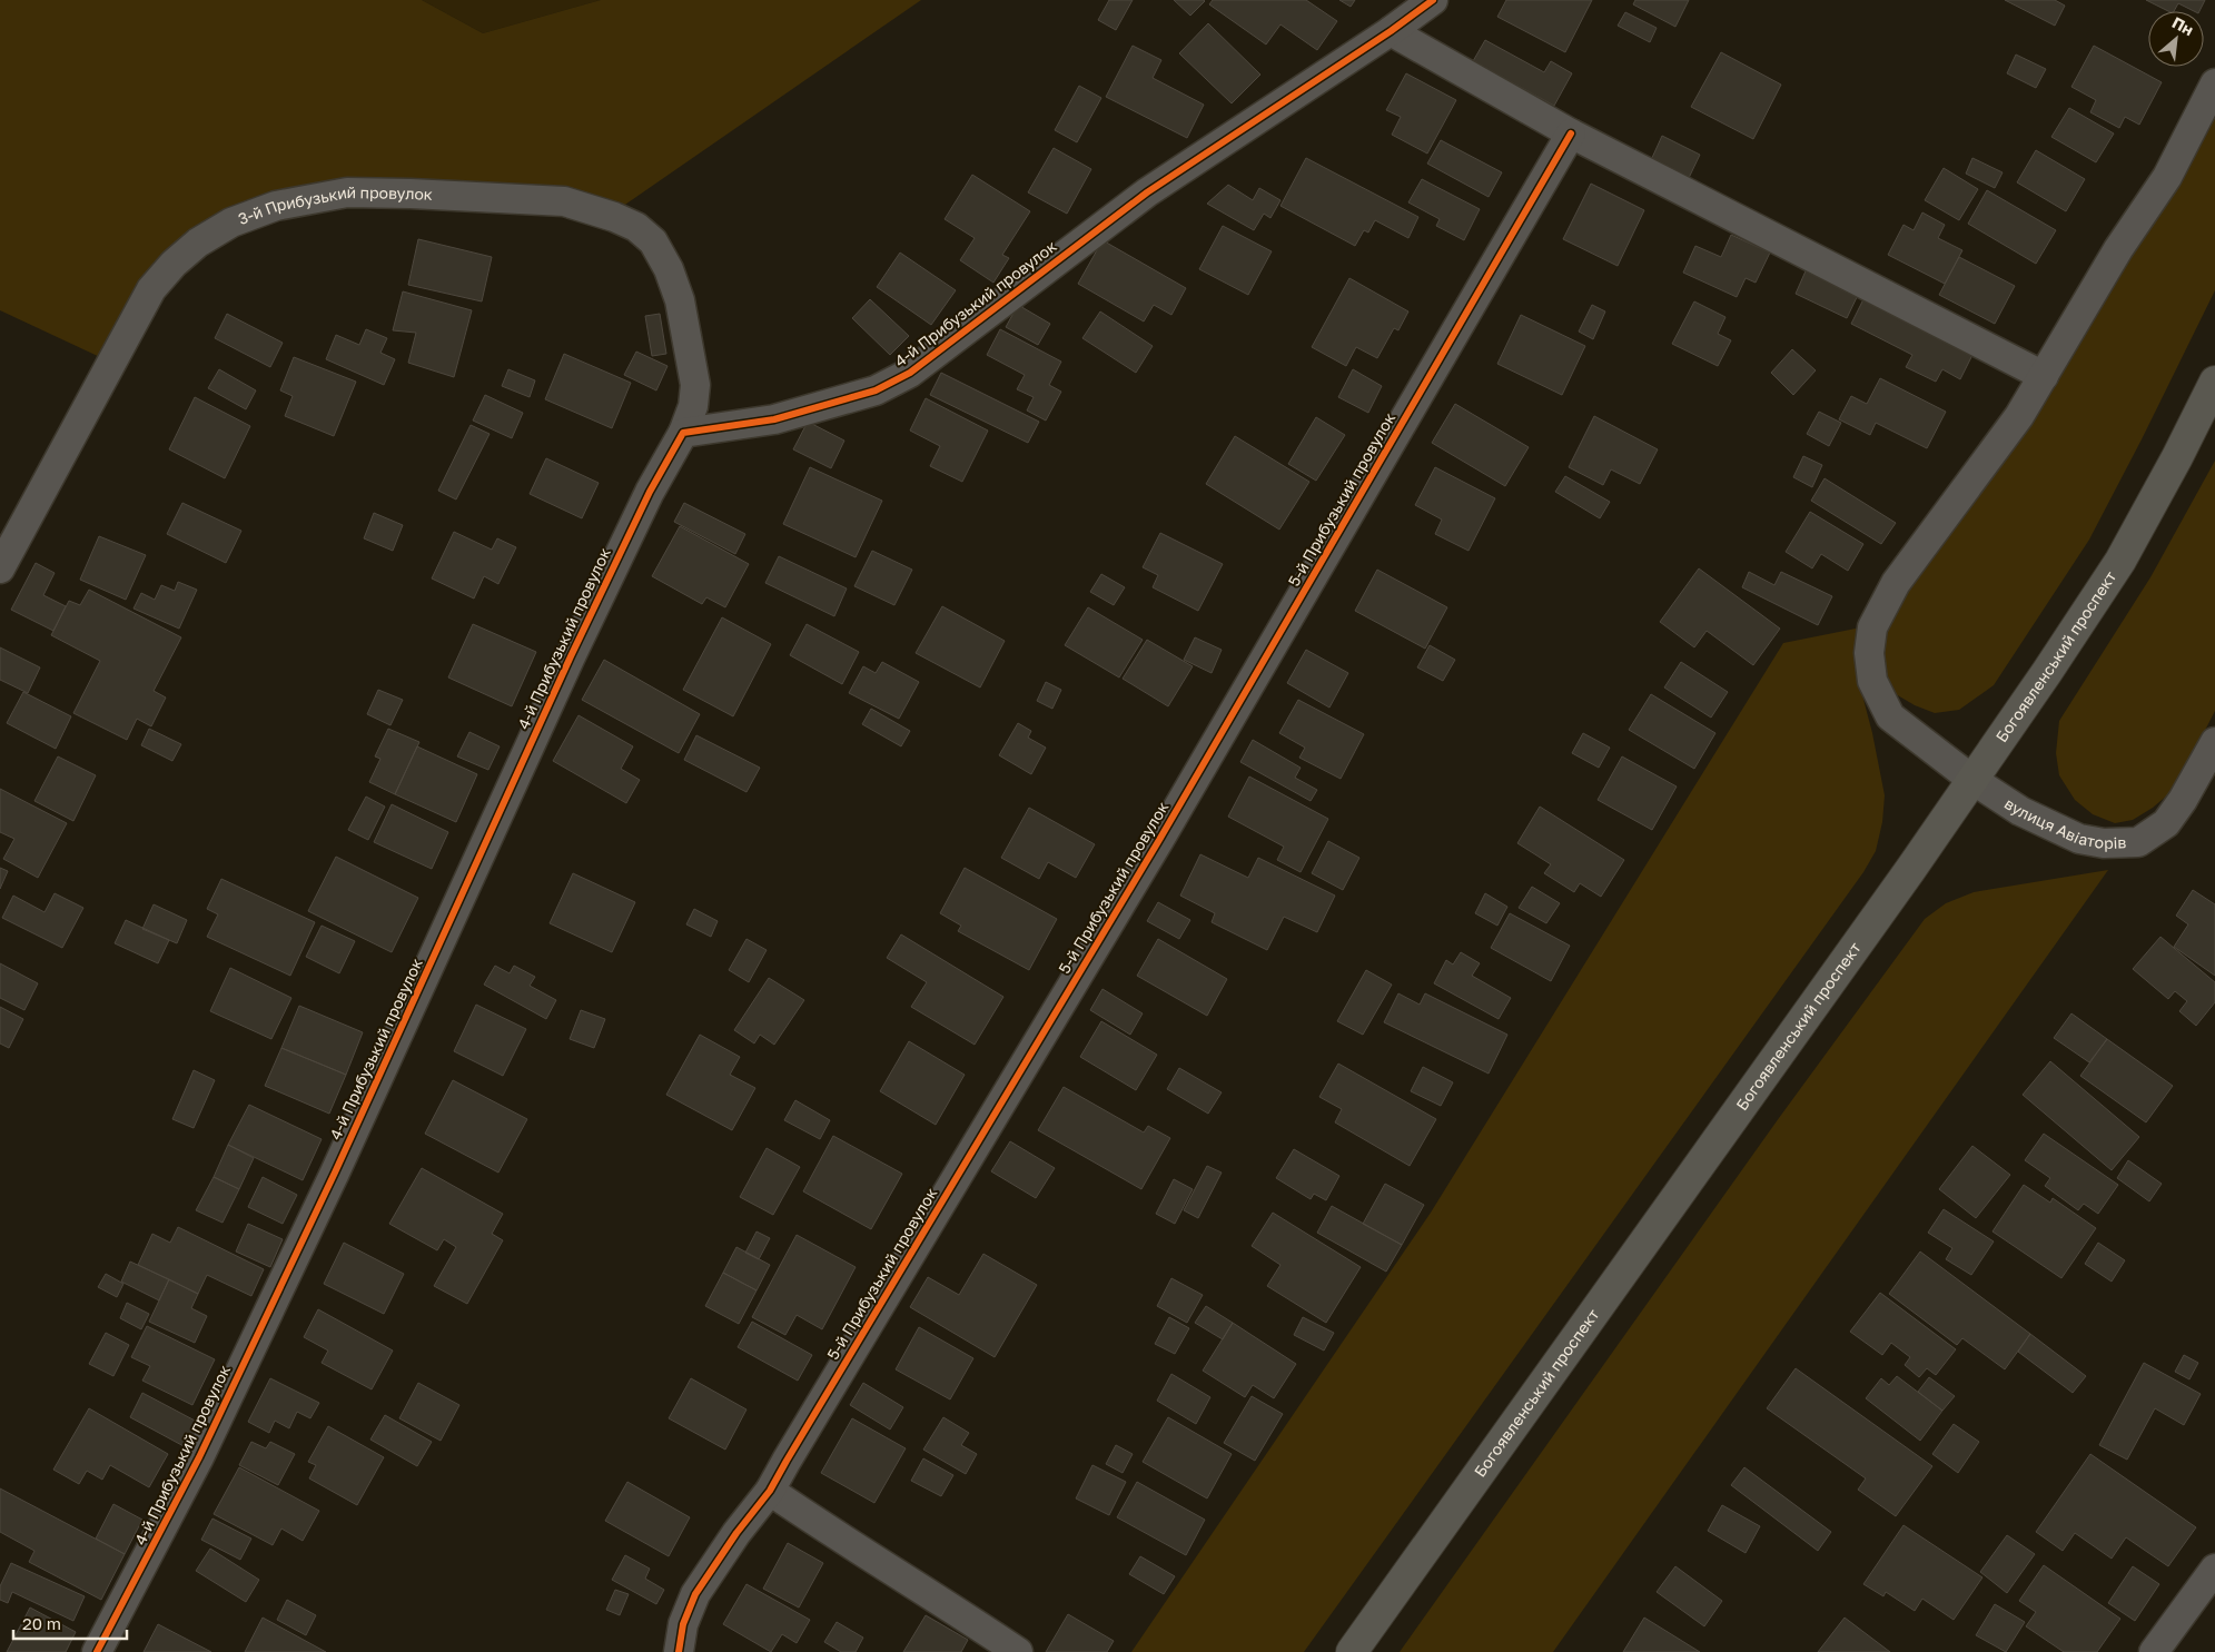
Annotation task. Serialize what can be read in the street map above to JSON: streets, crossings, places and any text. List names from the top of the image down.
{
  "streets": {
    "main road": ["Богоявленський проспект"],
    "street": [
      "3-й Прибузький провулок",
      "4-й Прибузький провулок",
      "5-й Прибузький провулок",
      "вулиця Авіаторів"
    ]
  },
  "crossings": [
    ["3-й Прибузький провулок", "4-й Прибузький провулок"],
    ["Богоявленський проспект", "вулиця Авіаторів"]
  ],
  "scale_bar": "20 m",
  "north": "top right"
}
